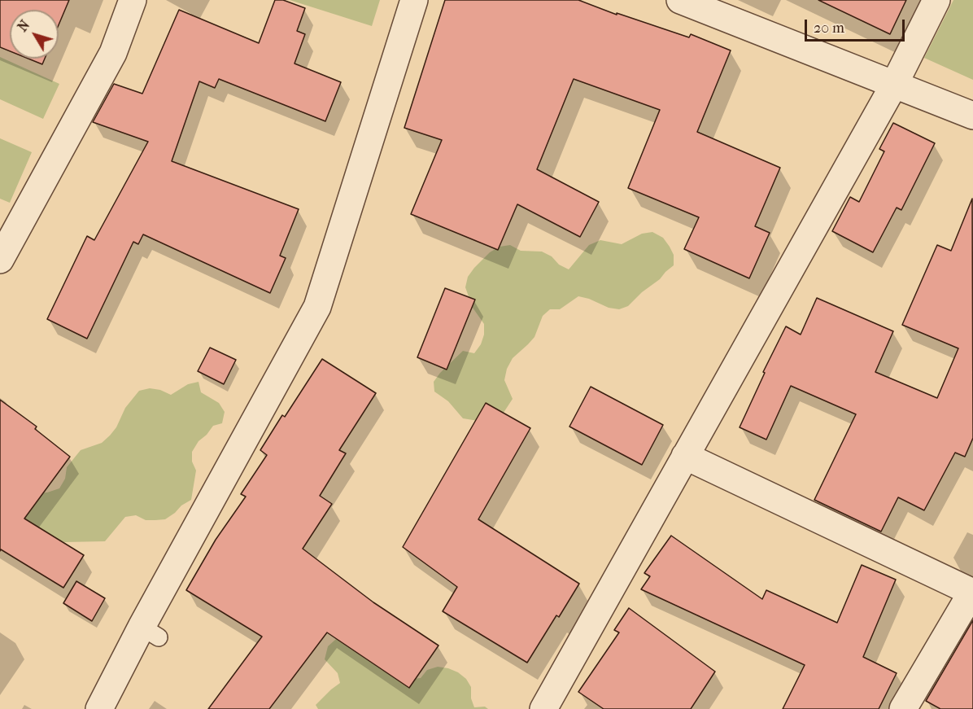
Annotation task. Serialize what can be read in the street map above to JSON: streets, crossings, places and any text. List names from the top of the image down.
{
  "scale_bar": "20 m",
  "north": "top left"
}
